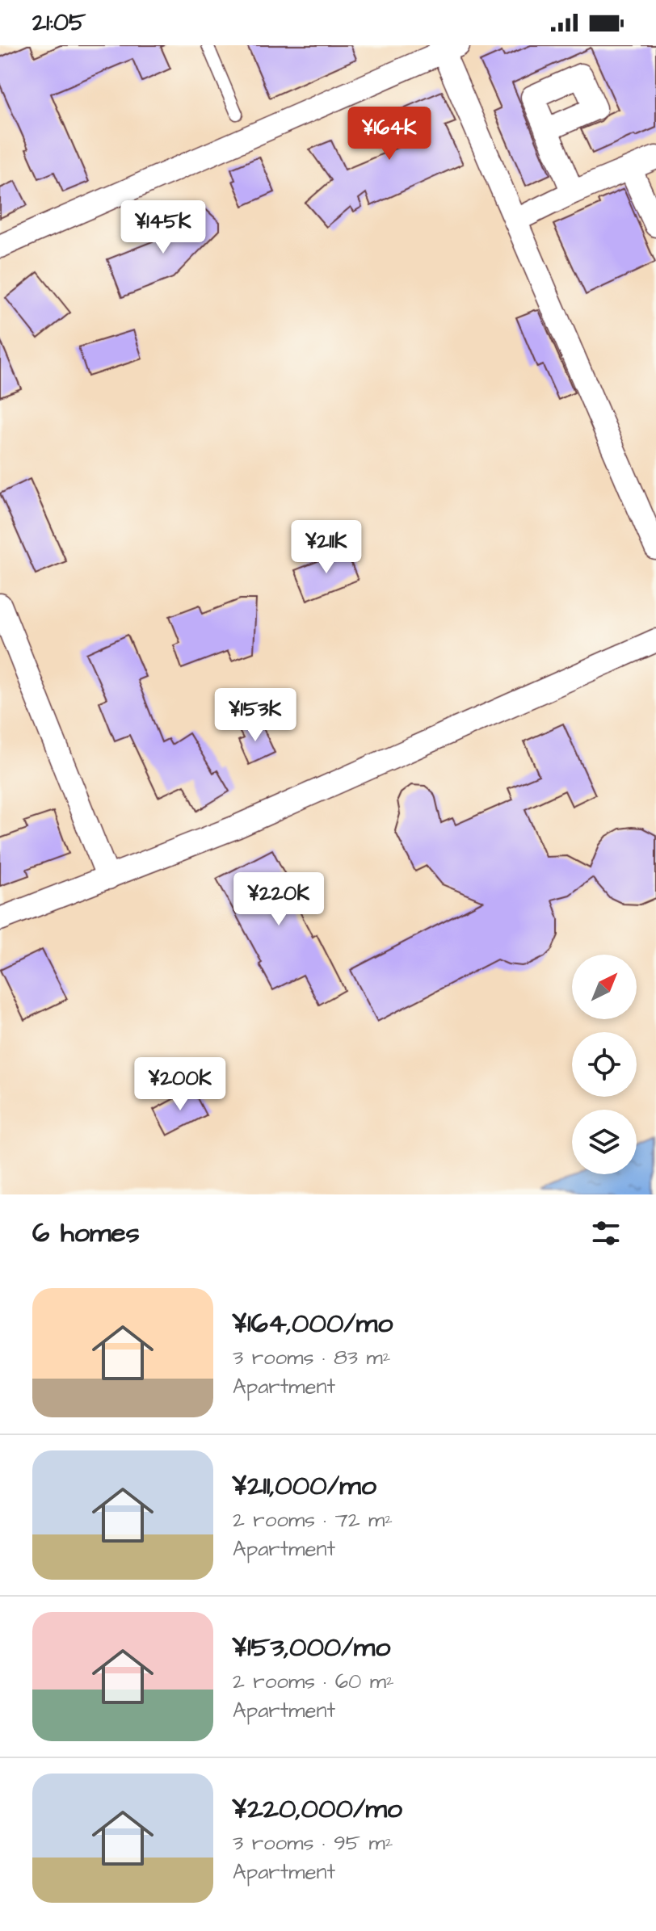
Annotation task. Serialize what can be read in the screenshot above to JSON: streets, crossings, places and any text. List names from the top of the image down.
{
  "north": "top right",
  "page": {
    "status": "21:05",
    "price": [
      "¥164K",
      "¥145K",
      "¥211K",
      "¥153K",
      "¥220K",
      "¥200K"
    ],
    "heading": "6 homes",
    "list": [
      {
        "name": "¥164,000/mo",
        "note": "3 rooms · 83 m² · Apartment"
      },
      {
        "name": "¥211,000/mo",
        "note": "2 rooms · 72 m² · Apartment"
      },
      {
        "name": "¥153,000/mo",
        "note": "2 rooms · 60 m² · Apartment"
      },
      {
        "name": "¥220,000/mo",
        "note": "3 rooms · 95 m² · Apartment"
      }
    ]
  }
}
